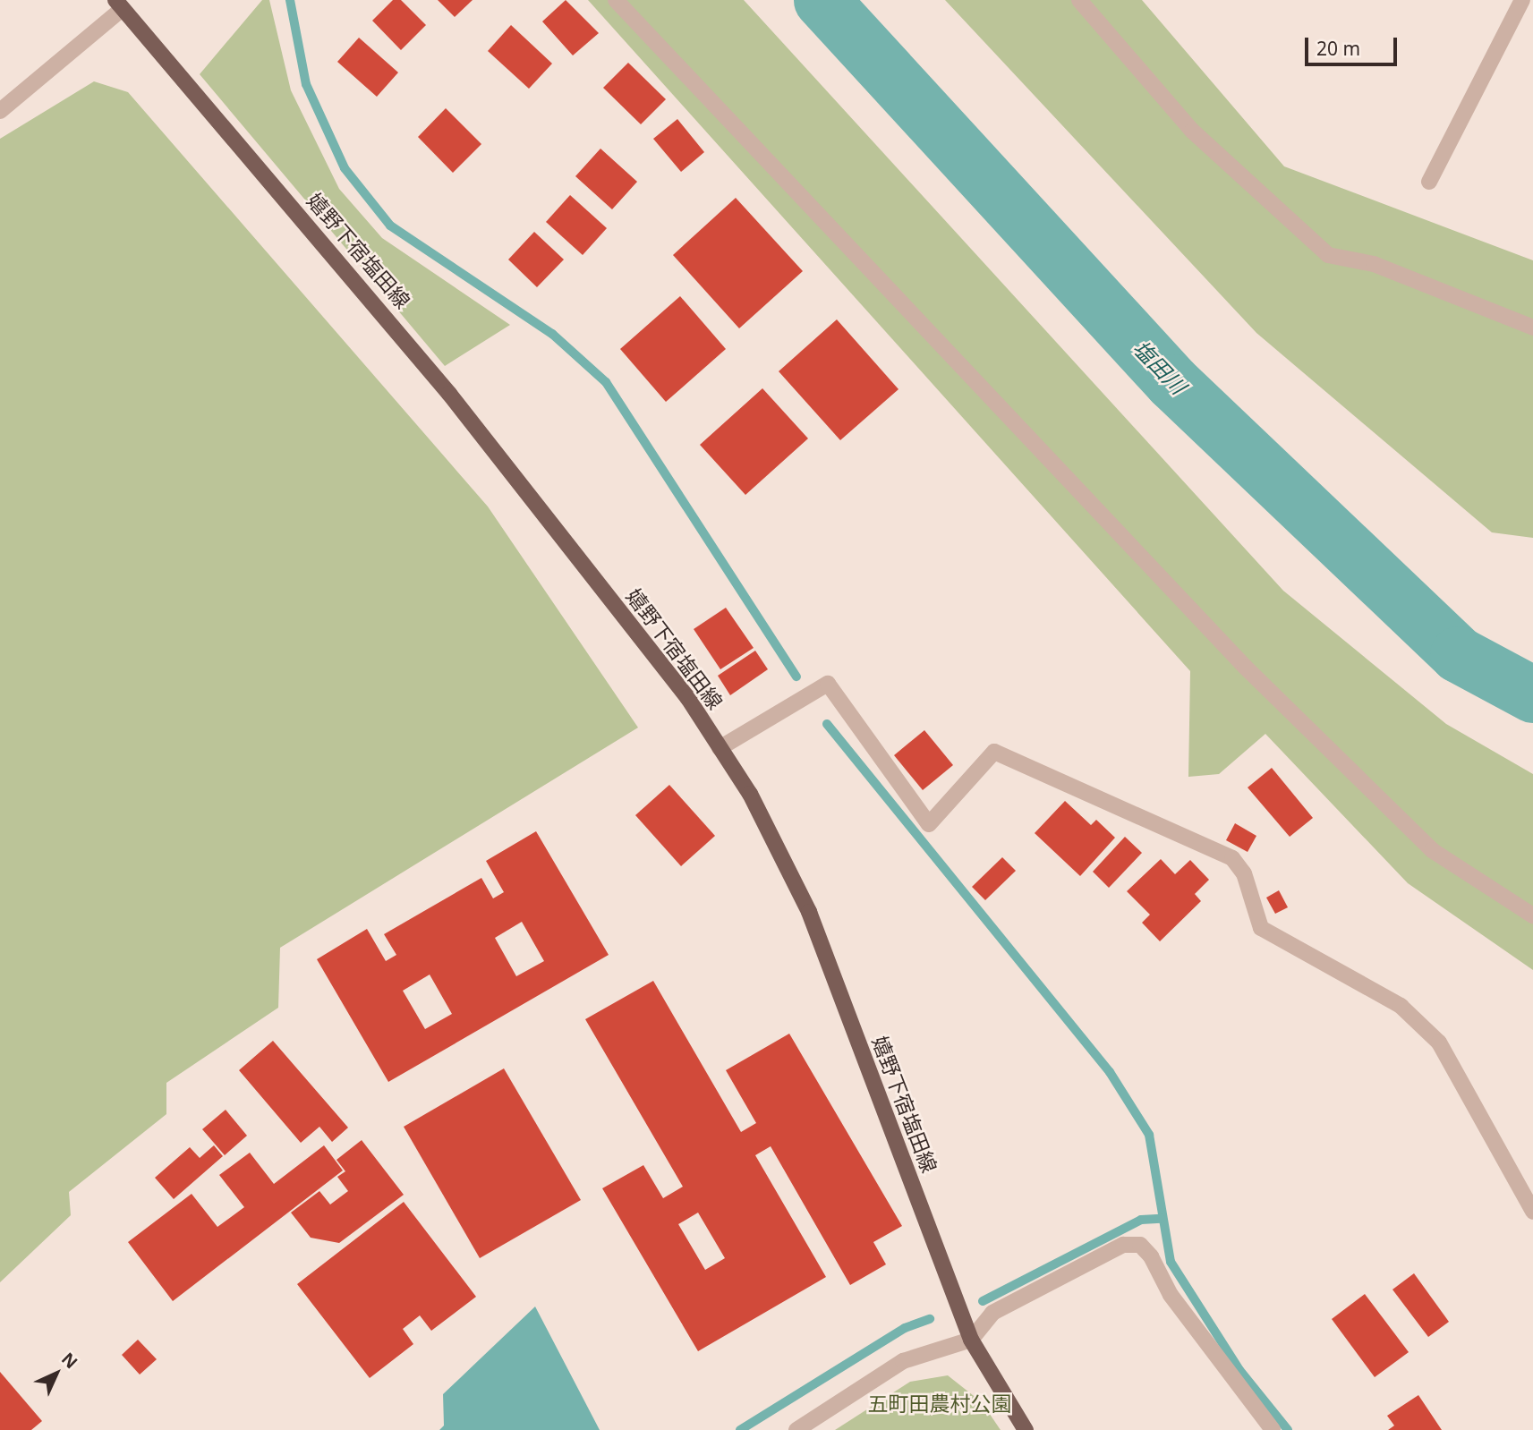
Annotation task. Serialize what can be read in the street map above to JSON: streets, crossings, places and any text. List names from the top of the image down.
{
  "streets": {
    "main road": ["嬉野下宿塩田線"]
  },
  "water": ["塩田川"],
  "parks": ["五町田農村公園"],
  "scale_bar": "20 m",
  "north": "top right"
}
